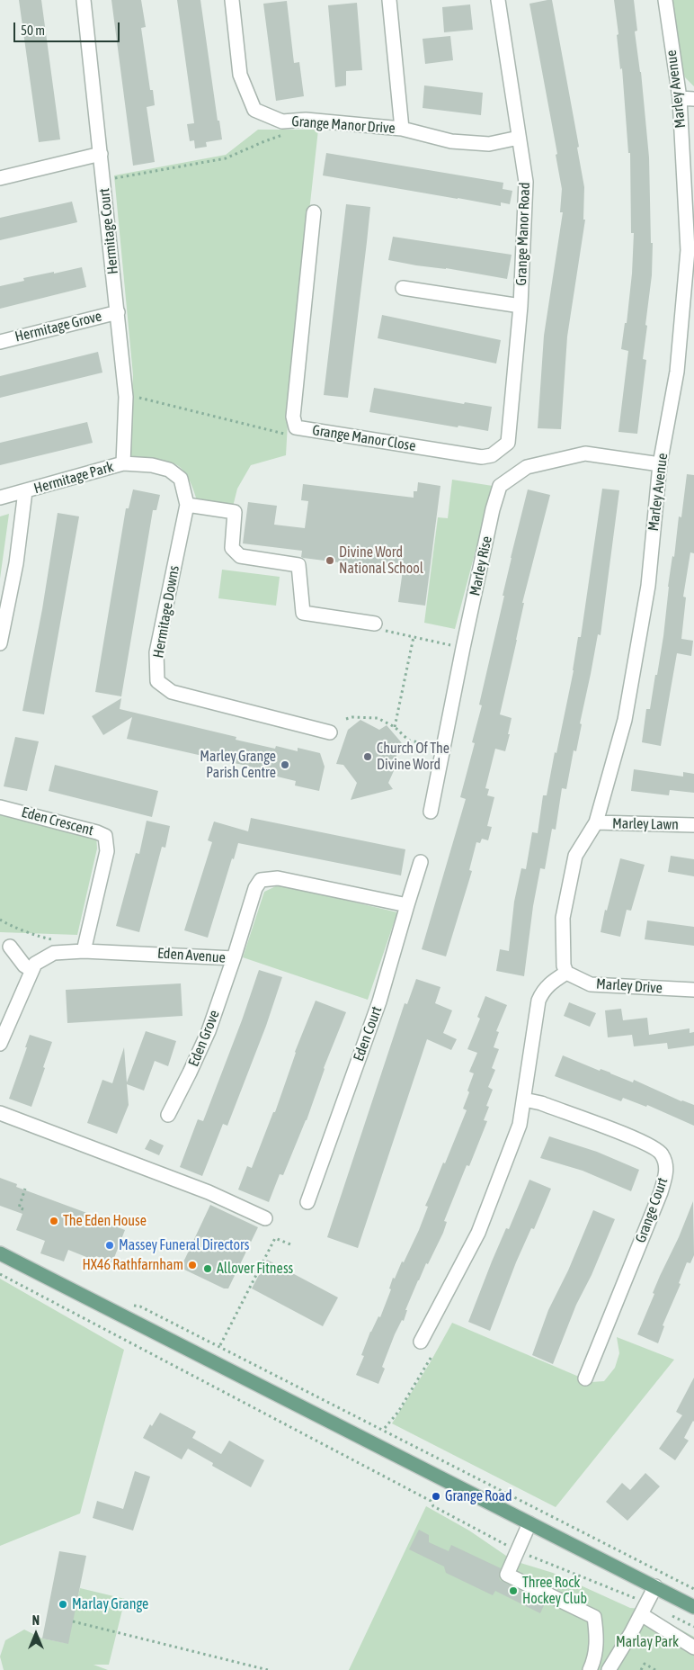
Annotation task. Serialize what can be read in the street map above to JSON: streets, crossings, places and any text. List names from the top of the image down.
{
  "streets": {
    "street": [
      "Marley Avenue",
      "Grange Manor Drive",
      "Hermitage Court",
      "Grange Manor Road",
      "Hermitage Grove",
      "Grange Manor Close",
      "Hermitage Park",
      "Marley Rise",
      "Hermitage Downs",
      "Eden Crescent",
      "Marley Lawn",
      "Eden Avenue",
      "Marley Drive",
      "Eden Court",
      "Eden Grove",
      "Grange Court"
    ]
  },
  "crossings": [
    ["Marley Avenue", "Marley Rise"],
    ["Marley Avenue", "Marley Lawn"],
    ["Marley Avenue", "Marley Drive"],
    ["Grange Manor Drive", "Grange Manor Road"],
    ["Hermitage Court", "Hermitage Grove"],
    ["Hermitage Court", "Hermitage Park"],
    ["Hermitage Court", "Hermitage Downs"],
    ["Grange Manor Road", "Grange Manor Close"],
    ["Hermitage Park", "Hermitage Downs"],
    ["Eden Crescent", "Eden Avenue"],
    ["Eden Avenue", "Eden Court"],
    ["Eden Avenue", "Eden Grove"]
  ],
  "parks": ["Marlay Park"],
  "places": [
    "Divine Word National School",
    "Church Of The Divine Word",
    "Marley Grange Parish Centre",
    "The Eden House",
    "Massey Funeral Directors",
    "HX46 Rathfarnham",
    "Allover Fitness",
    "Grange Road",
    "Three Rock Hockey Club",
    "Marlay Grange"
  ],
  "scale_bar": "50 m",
  "north": "top"
}
